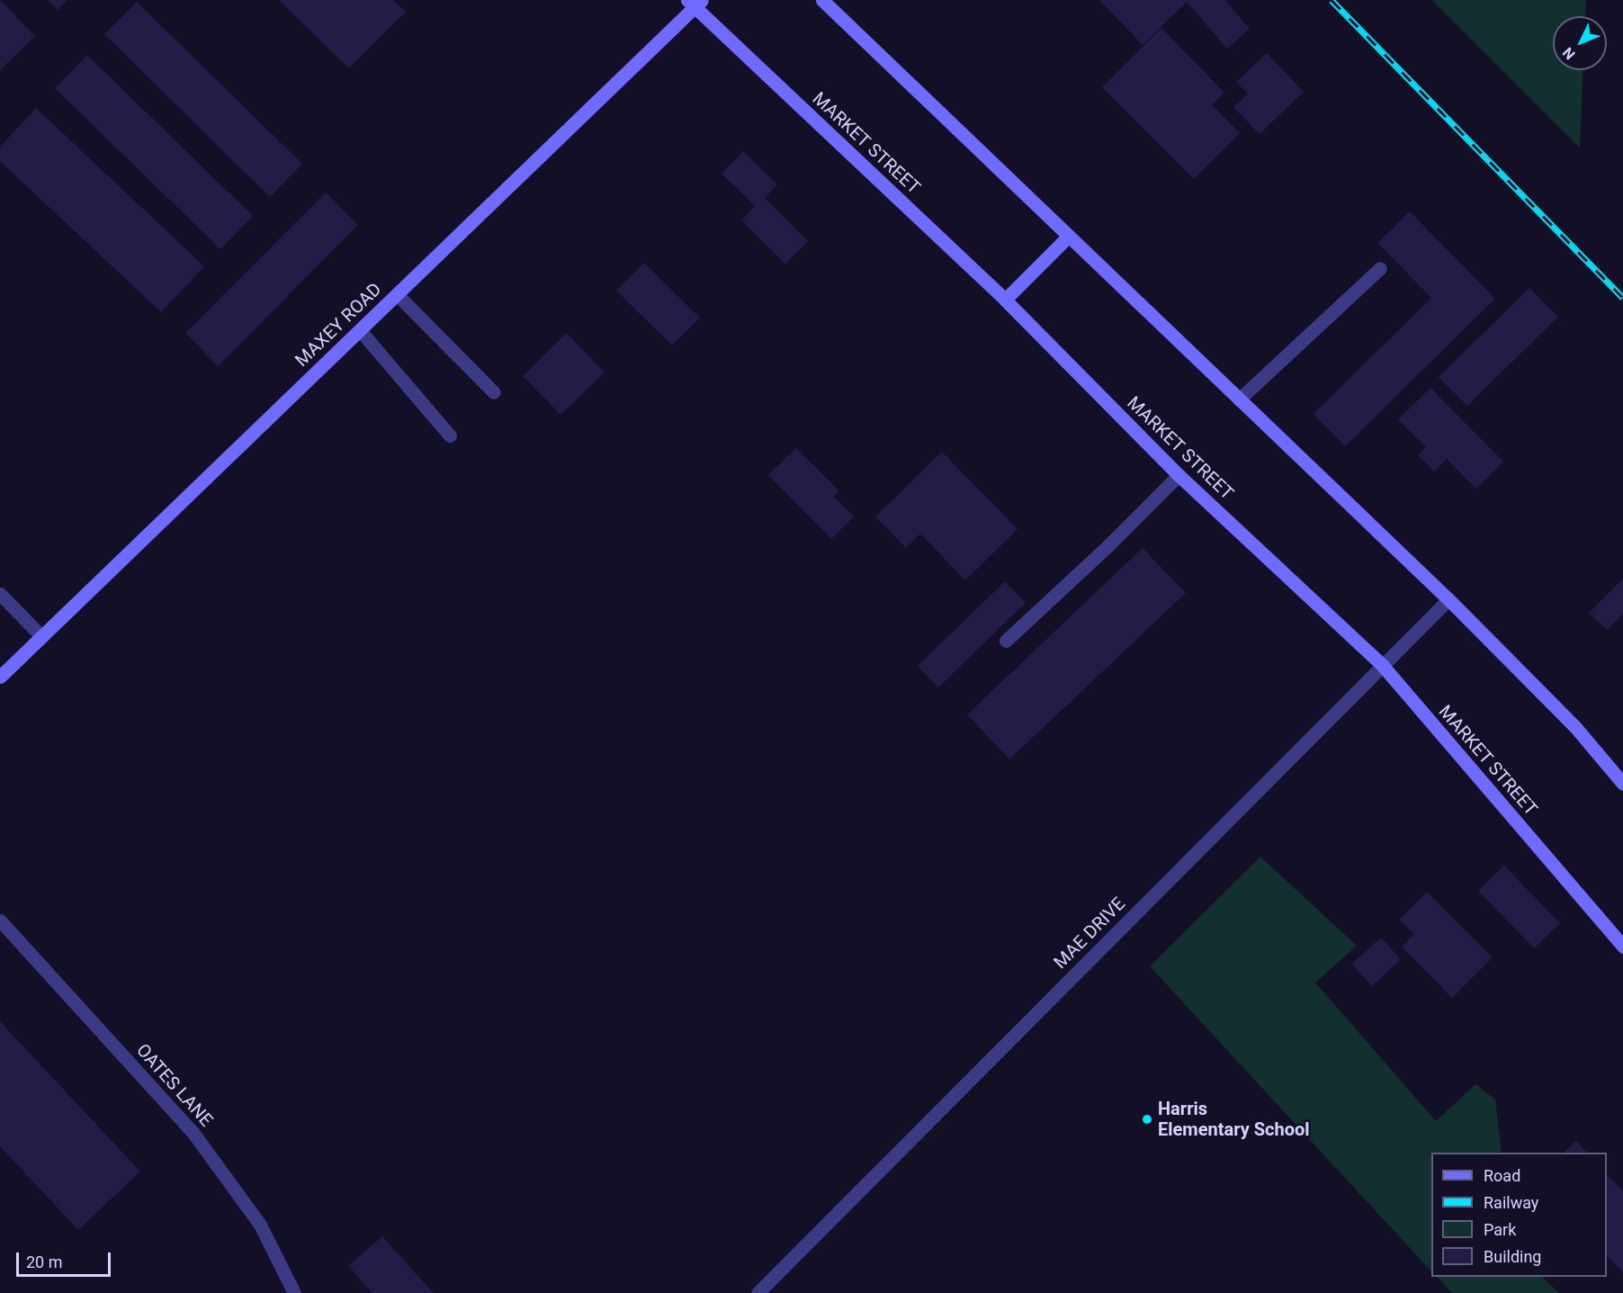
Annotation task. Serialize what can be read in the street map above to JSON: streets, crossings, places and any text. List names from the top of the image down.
{
  "streets": {
    "main road": ["MARKET STREET", "MAXEY ROAD"],
    "street": ["MAE DRIVE", "OATES LANE"]
  },
  "crossings": [
    ["MARKET STREET", "MAXEY ROAD"],
    ["MARKET STREET", "MAE DRIVE"]
  ],
  "places": ["Harris Elementary School"],
  "legend": [
    "Road",
    "Railway",
    "Park",
    "Building"
  ],
  "scale_bar": "20 m",
  "north": "bottom left"
}
